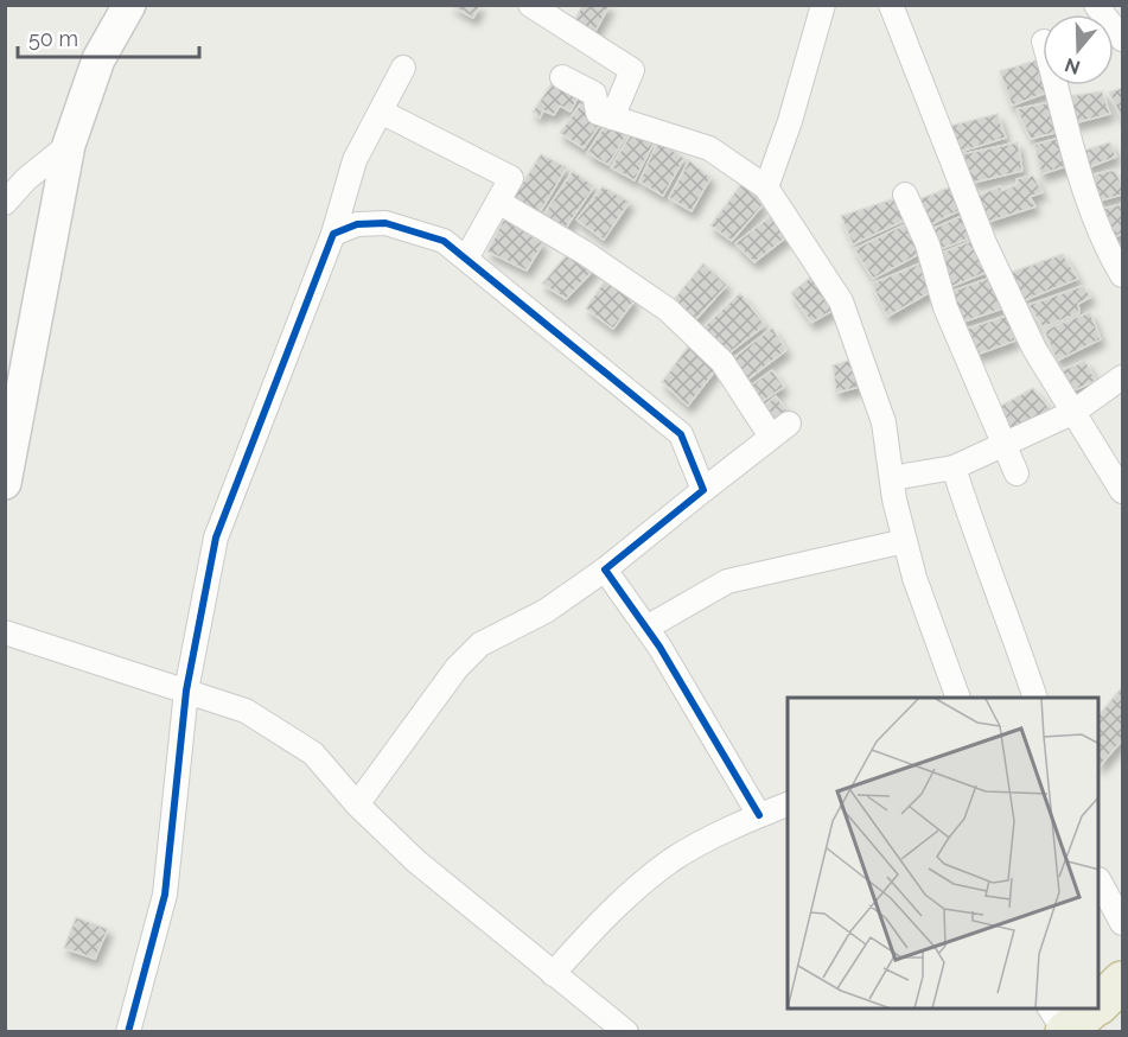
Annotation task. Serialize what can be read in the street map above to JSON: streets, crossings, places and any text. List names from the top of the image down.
{
  "scale_bar": "50 m",
  "north": "bottom"
}
